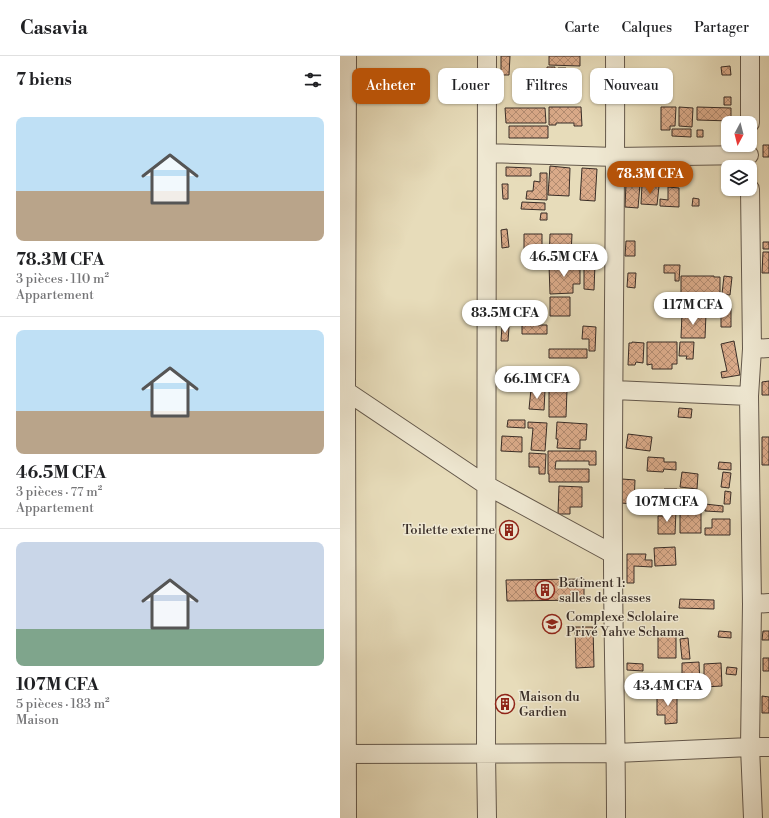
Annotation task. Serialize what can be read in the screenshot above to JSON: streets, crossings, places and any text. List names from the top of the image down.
{
  "places": {
    "building": ["Toilette externe", "Batiment 1: salles de classes", "Maison du Gardien"],
    "school or university": ["Complexe Sclolaire Privé Yahve Schama"]
  },
  "north": "bottom",
  "page": {
    "header": "Casavia",
    "nav": ["Carte", "Calques", "Partager"],
    "heading": "7 biens",
    "chip": [
      "Acheter",
      "Louer",
      "Filtres",
      "Nouveau"
    ],
    "list": [
      {
        "name": "78.3M CFA",
        "note": "3 pièces · 110 m² · Appartement"
      },
      {
        "name": "46.5M CFA",
        "note": "3 pièces · 77 m² · Appartement"
      },
      {
        "name": "107M CFA",
        "note": "5 pièces · 183 m² · Maison"
      }
    ],
    "price": [
      "78.3M CFA",
      "46.5M CFA",
      "117M CFA",
      "83.5M CFA",
      "66.1M CFA",
      "107M CFA",
      "43.4M CFA"
    ]
  }
}
